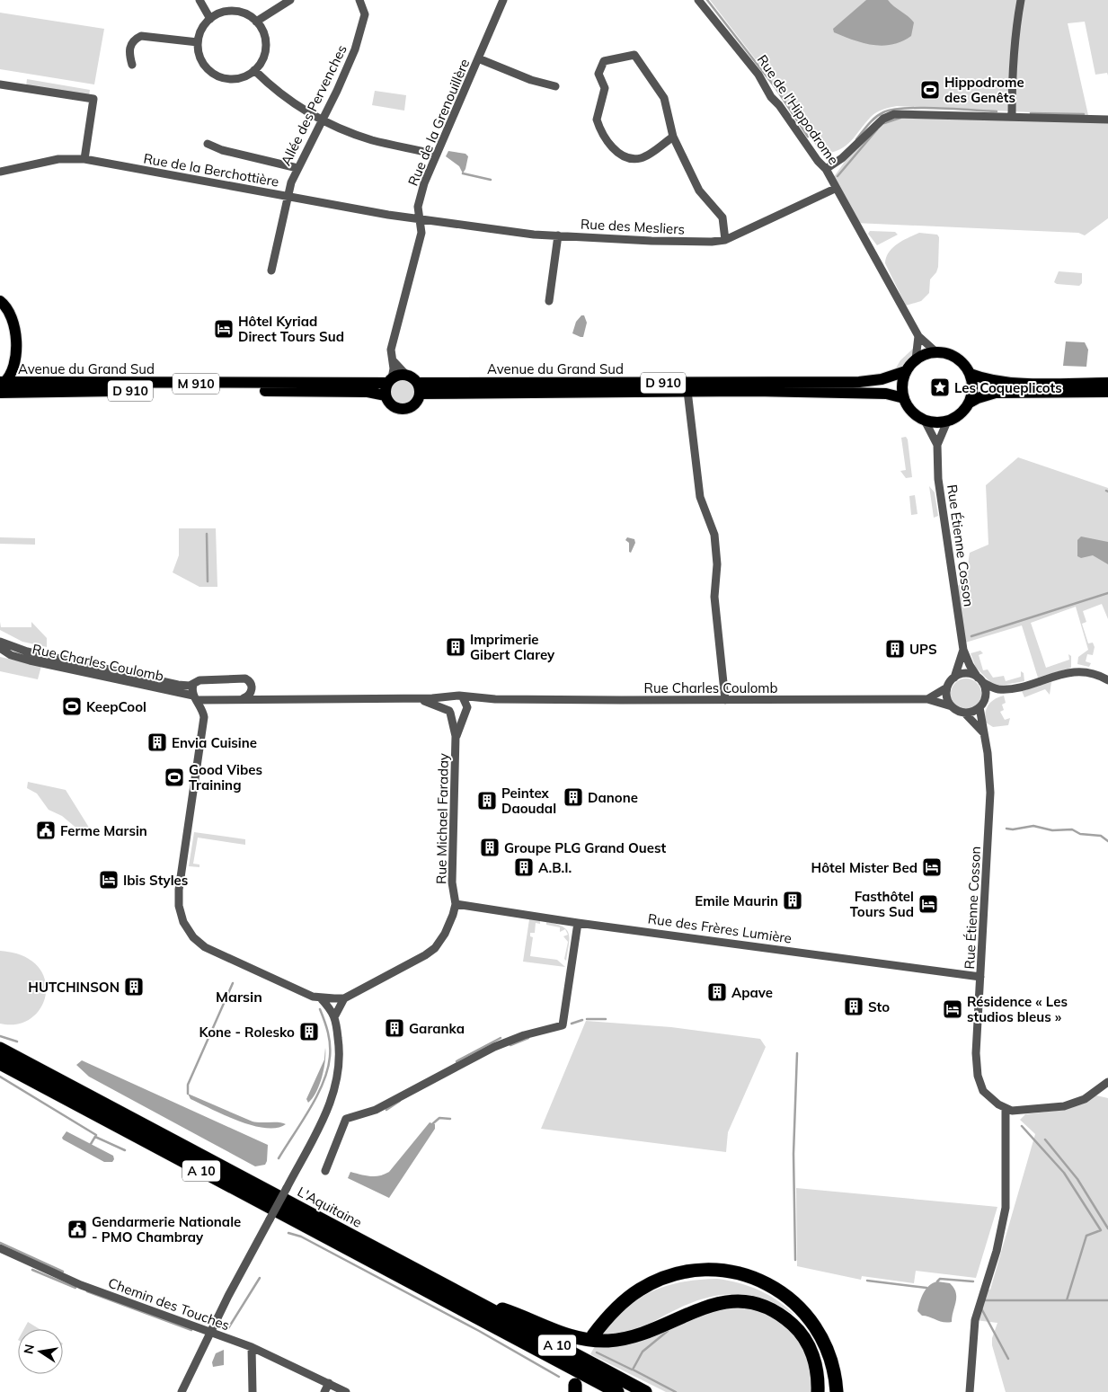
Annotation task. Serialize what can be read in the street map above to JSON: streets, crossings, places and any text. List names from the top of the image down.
{
  "streets": {
    "highway": ["A 10", "L'Aquitaine"],
    "main road": ["Avenue du Grand Sud", "D 910", "M 910"],
    "street": [
      "Allée des Pervenches",
      "Rue de l'Hippodrome",
      "Rue de la Grenouillère",
      "Rue de la Berchottière",
      "Rue des Mesliers",
      "Rue Étienne Cosson",
      "Rue Charles Coulomb",
      "Rue Michael Faraday",
      "Rue des Frères Lumière",
      "Chemin des Touches"
    ]
  },
  "crossings": [
    ["Allée des Pervenches", "Rue de la Berchottière"],
    ["Rue de l'Hippodrome", "Rue des Mesliers"],
    ["Rue de l'Hippodrome", "Avenue du Grand Sud"],
    ["Rue de l'Hippodrome", "Rue Étienne Cosson"],
    ["Rue de la Grenouillère", "Rue de la Berchottière"],
    ["Rue de la Grenouillère", "Rue des Mesliers"],
    ["Rue de la Grenouillère", "Avenue du Grand Sud"],
    ["Rue de la Berchottière", "Rue des Mesliers"],
    ["Avenue du Grand Sud", "Rue Étienne Cosson"],
    ["Rue Étienne Cosson", "Rue Charles Coulomb"],
    ["Rue Étienne Cosson", "Rue des Frères Lumière"],
    ["Rue Charles Coulomb", "Rue Michael Faraday"],
    ["Rue Michael Faraday", "Rue des Frères Lumière"]
  ],
  "districts": ["Marsin"],
  "places": {
    "sports": ["Hippodrome des Genêts", "KeepCool", "Good Vibes Training"],
    "hotel": [
      "Hôtel Kyriad Direct Tours Sud",
      "Hôtel Mister Bed",
      "Ibis Styles",
      "Fasthôtel Tours Sud",
      "Résidence « Les studios bleus »"
    ],
    "place": ["Les Coqueplicots"],
    "building": [
      "Imprimerie Gibert Clarey",
      "UPS",
      "Envia Cuisine",
      "Danone",
      "Peintex Daoudal",
      "Groupe PLG Grand Ouest",
      "A.B.I.",
      "Emile Maurin",
      "HUTCHINSON",
      "Apave",
      "Sto",
      "Garanka",
      "Kone - Rolesko"
    ],
    "public building": ["Ferme Marsin", "Gendarmerie Nationale - PMO Chambray"]
  },
  "north": "left"
}
